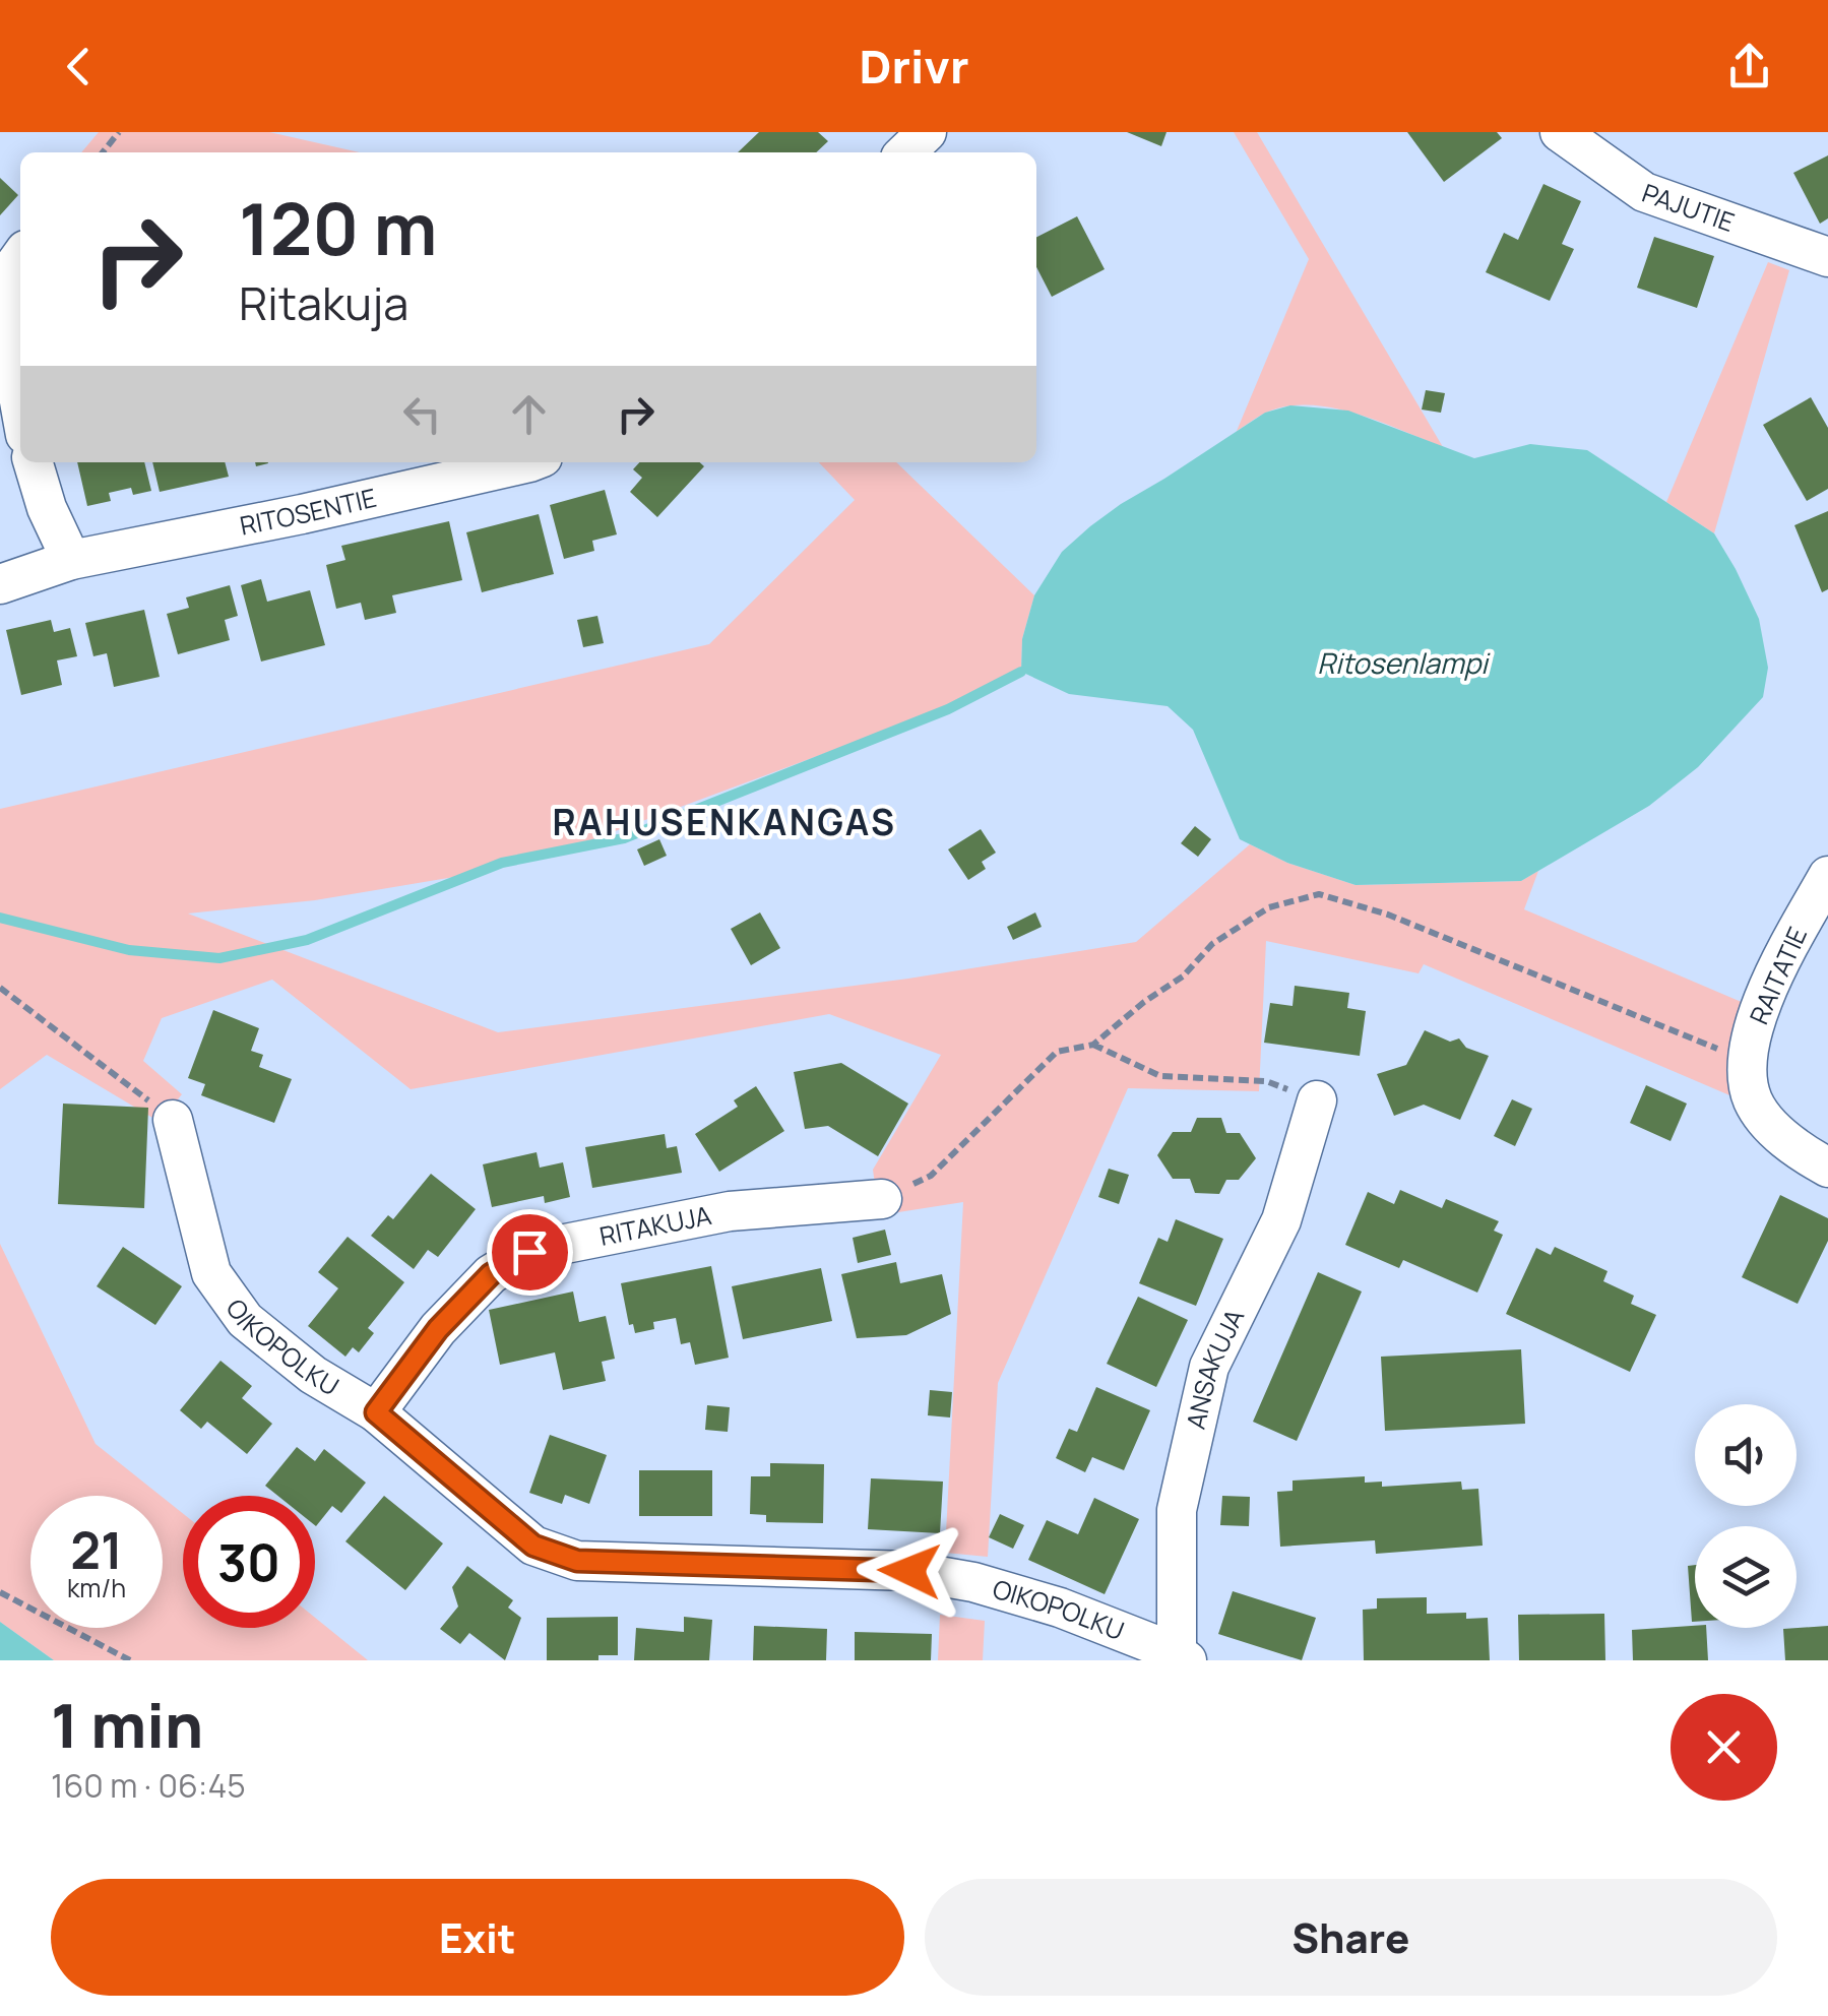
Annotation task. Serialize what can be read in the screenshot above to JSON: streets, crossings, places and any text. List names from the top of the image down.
{
  "streets": {
    "street": [
      "PAJUTIE",
      "RITOSENTIE",
      "RAITATIE",
      "RITAKUJA",
      "OIKOPOLKU",
      "ANSAKUJA"
    ]
  },
  "crossings": [
    ["RITAKUJA", "OIKOPOLKU"],
    ["OIKOPOLKU", "ANSAKUJA"]
  ],
  "districts": ["RAHUSENKANGAS"],
  "water": ["Ritosenlampi"],
  "page": {
    "header": "Drivr",
    "turn": ["120 m", "Ritakuja"],
    "speed": "21 km/h",
    "limit": "30",
    "heading": ["1 min", "160 m · 06:45"],
    "buttons": ["Exit", "Share"]
  }
}
